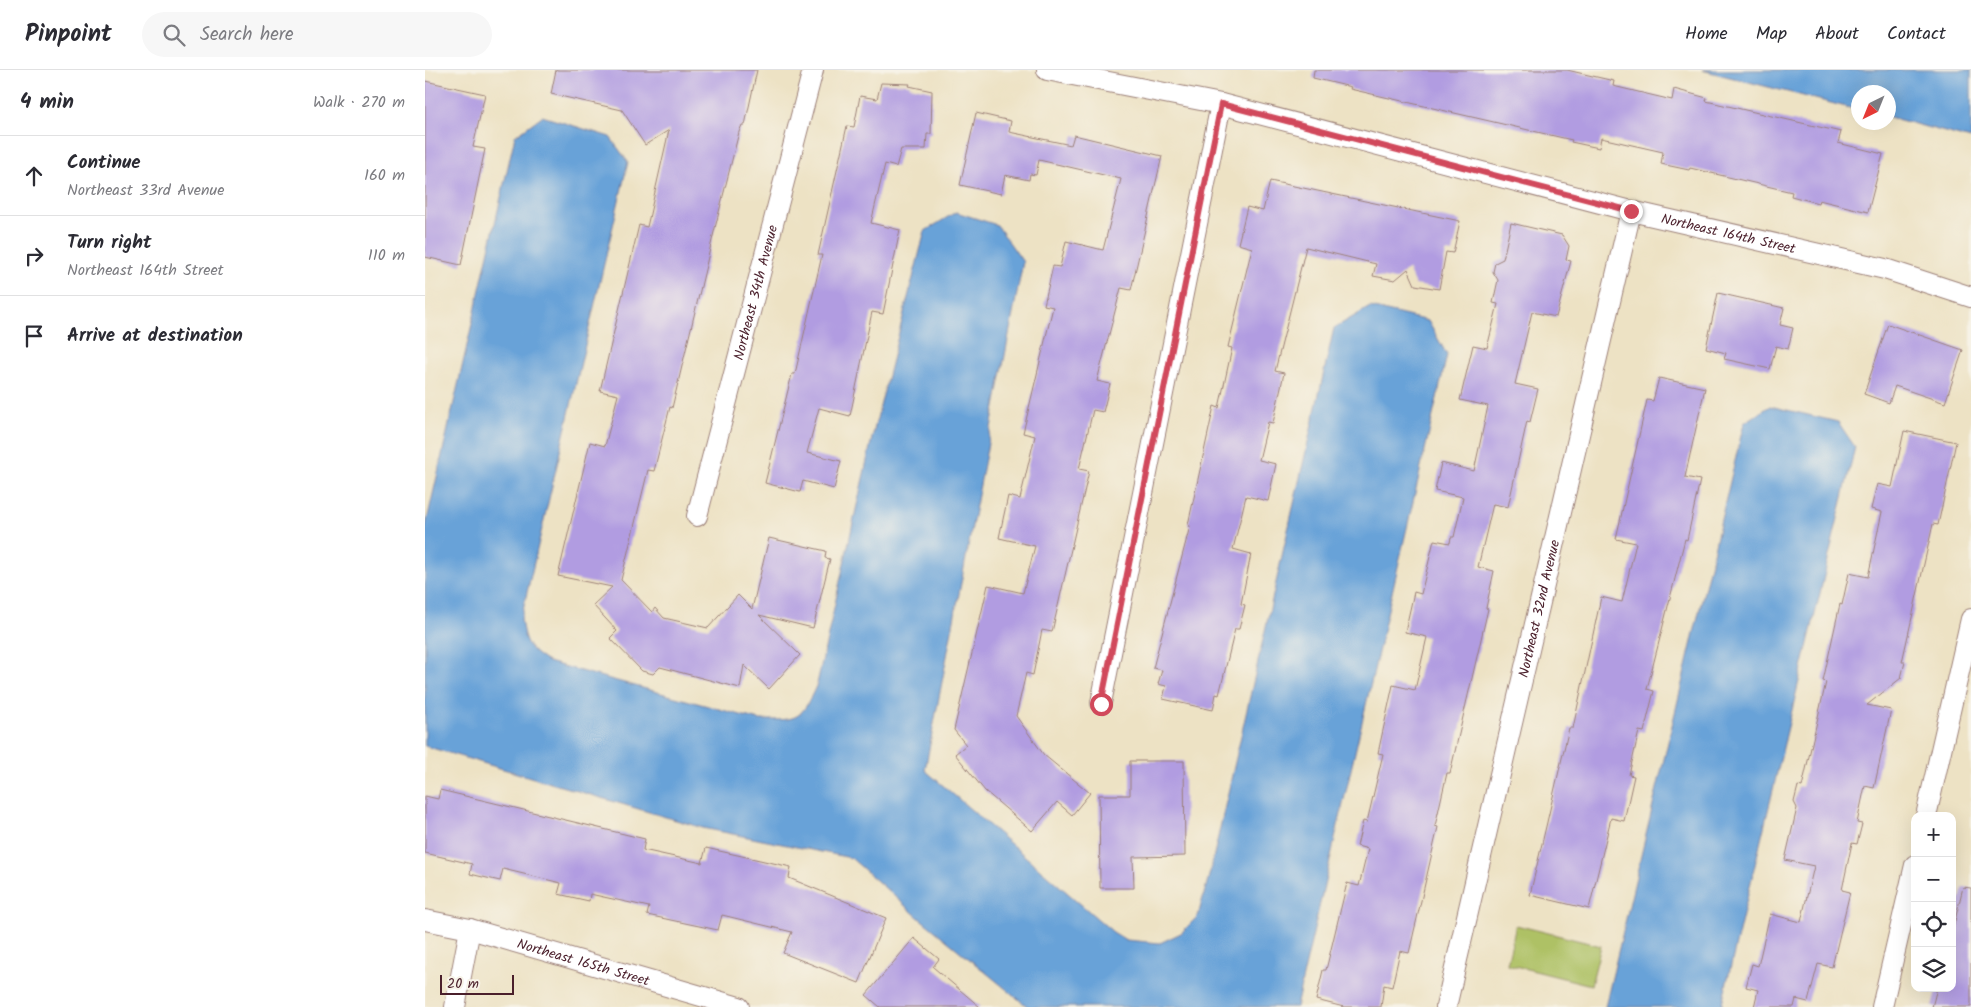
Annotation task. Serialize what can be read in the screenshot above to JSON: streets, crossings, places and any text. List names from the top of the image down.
{
  "streets": {
    "street": [
      "Northeast 164th Street",
      "Northeast 34th Avenue",
      "Northeast 32nd Avenue",
      "Northeast 165th Street"
    ]
  },
  "crossings": [
    ["Northeast 164th Street", "Northeast 32nd Avenue"]
  ],
  "scale_bar": "20 m",
  "north": "bottom left",
  "page": {
    "header": "Pinpoint",
    "search": "Search here",
    "nav": [
      "Home",
      "Map",
      "About",
      "Contact"
    ],
    "heading": ["4 min", "Walk · 270 m"],
    "list": [
      ["Continue", "Northeast 33rd Avenue", "160 m"],
      ["Turn right", "Northeast 164th Street", "110 m"],
      "Arrive at destination"
    ],
    "map_buttons": ["+", "−"],
    "scale": "20 m"
  }
}
